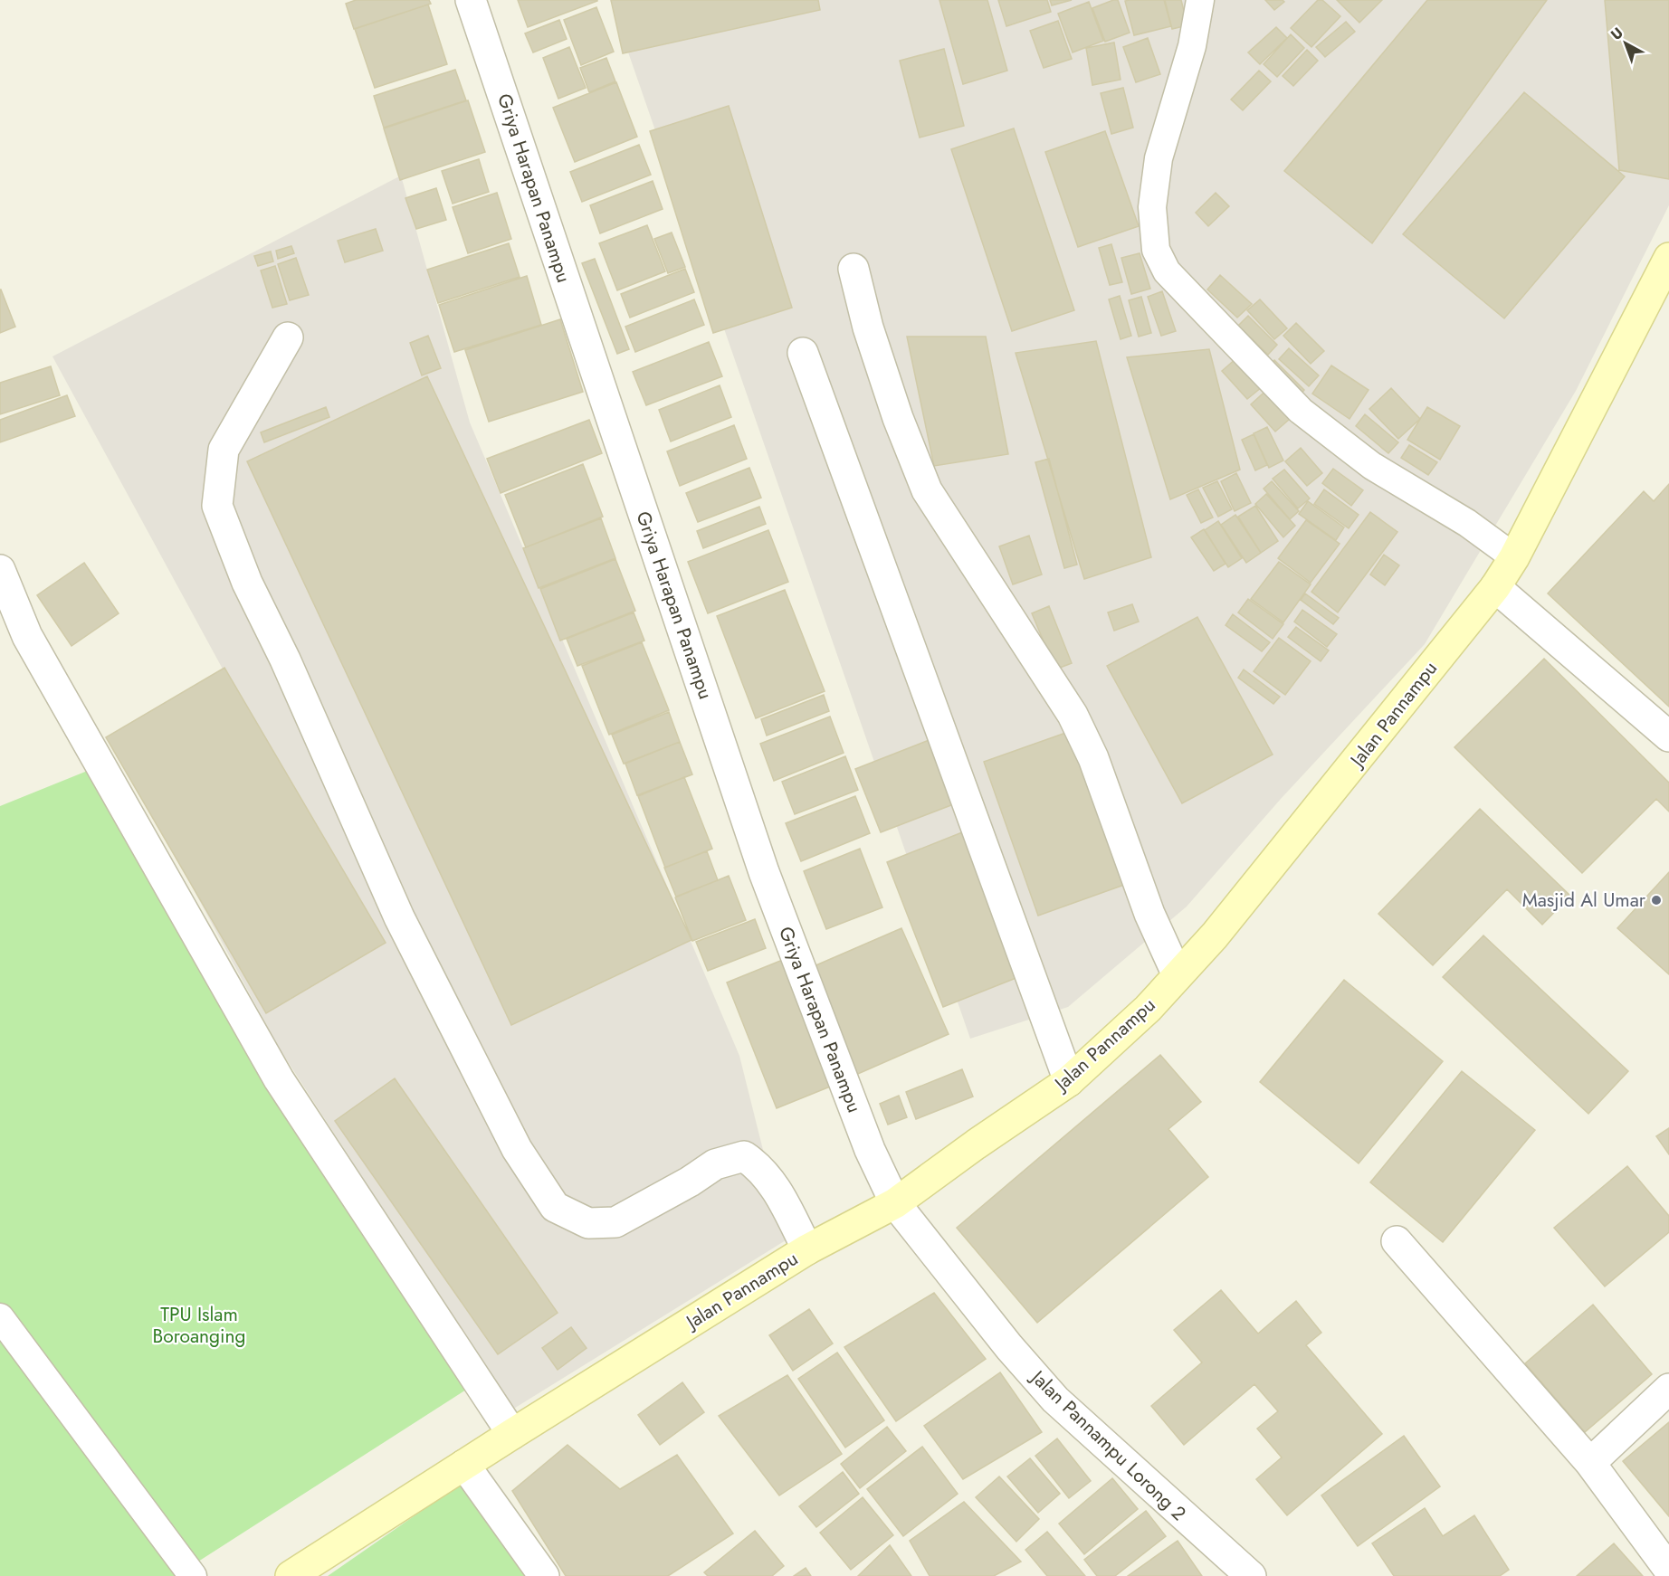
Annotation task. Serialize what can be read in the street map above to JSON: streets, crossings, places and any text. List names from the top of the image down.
{
  "streets": {
    "main road": ["Jalan Pannampu"],
    "street": ["Griya Harapan Panampu", "Jalan Pannampu Lorong 2"]
  },
  "crossings": [
    ["Griya Harapan Panampu", "Jalan Pannampu"],
    ["Griya Harapan Panampu", "Jalan Pannampu Lorong 2"],
    ["Jalan Pannampu", "Jalan Pannampu Lorong 2"]
  ],
  "parks": ["TPU Islam Boroanging"],
  "places": ["Masjid Al Umar"],
  "north": "top left"
}
